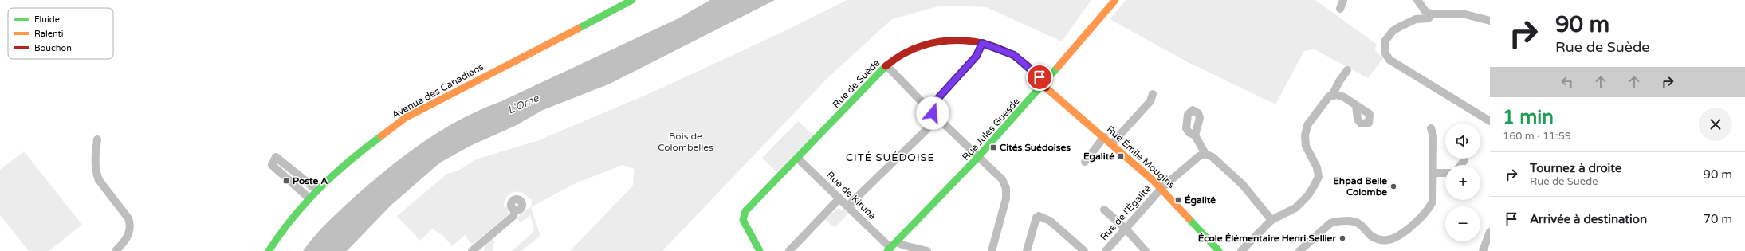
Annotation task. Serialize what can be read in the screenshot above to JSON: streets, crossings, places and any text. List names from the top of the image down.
{
  "streets": {
    "street": [
      "Rue de Suède",
      "Avenue des Canadiens",
      "Rue Jules Guesde",
      "Rue Émile Mougins",
      "Rue de Kiruna",
      "Rue de l'Égalité"
    ]
  },
  "crossings": [
    ["Rue de Suède", "Rue Jules Guesde"],
    ["Rue de Suède", "Rue Émile Mougins"],
    ["Rue de Suède", "Rue de Kiruna"],
    ["Rue Jules Guesde", "Rue Émile Mougins"],
    ["Rue Jules Guesde", "Rue de Kiruna"],
    ["Rue Émile Mougins", "Rue de l'Égalité"]
  ],
  "districts": ["CITÉ SUÉDOISE"],
  "water": ["L'Orne"],
  "parks": ["Bois de Colombelles"],
  "places": {
    "transit": [
      "Cités Suédoises",
      "Egalité",
      "Poste A",
      "Égalité"
    ],
    "other": ["Ehpad Belle Colombe", "École Élémentaire Henri Sellier"]
  },
  "legend": ["Fluide", "Ralenti", "Bouchon"],
  "page": {
    "turn": ["90 m", "Rue de Suède"],
    "heading": ["1 min", "160 m · 11:59"],
    "map_buttons": ["+", "−"],
    "list": [
      {
        "name": "Tournez à droite",
        "note": "Rue de Suède",
        "value": "90 m"
      },
      {
        "name": "Arrivée à destination",
        "value": "70 m"
      }
    ]
  }
}
